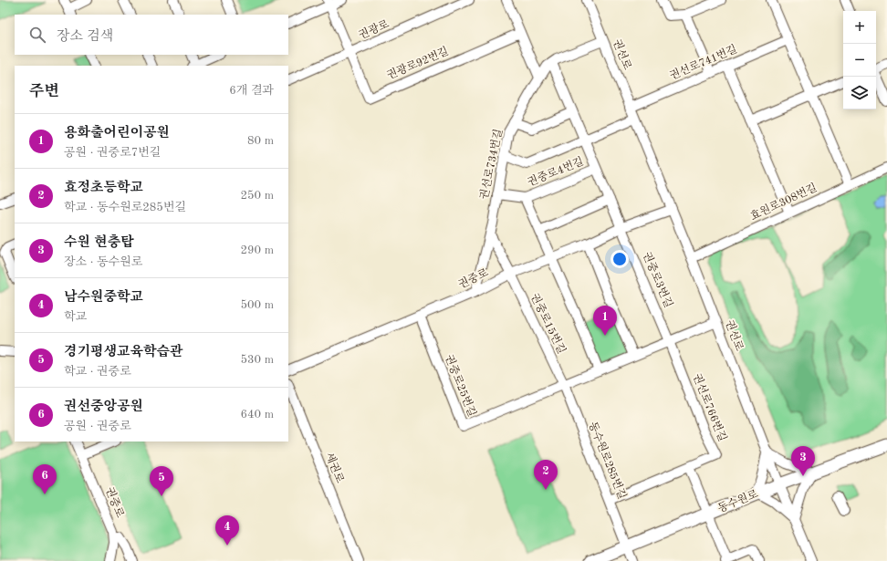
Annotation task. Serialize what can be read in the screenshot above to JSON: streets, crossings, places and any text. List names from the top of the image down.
{
  "streets": {
    "main road": ["동수원로"],
    "street": [
      "권광로",
      "권선로",
      "권선로741번길",
      "권광로92번길",
      "권선로734번길",
      "권중로4번길",
      "효원로308번길",
      "권중로",
      "권중로3번길",
      "권중로15번길",
      "권중로25번길",
      "권선로766번길",
      "동수원로285번길",
      "세권로"
    ]
  },
  "crossings": [
    ["권광로", "권광로92번길"],
    ["권선로", "권선로741번길"],
    ["권선로", "권선로734번길"],
    ["권선로", "효원로308번길"],
    ["권선로", "권중로"],
    ["권선로", "동수원로"],
    ["권선로734번길", "권중로4번길"],
    ["권선로734번길", "권중로"],
    ["권선로734번길", "권중로15번길"],
    ["권중로4번길", "권중로"],
    ["권중로4번길", "권중로3번길"],
    ["권중로", "권중로3번길"],
    ["권중로", "권중로15번길"],
    ["권중로", "권중로25번길"],
    ["권중로3번길", "권선로766번길"],
    ["권중로15번길", "권중로25번길"],
    ["권중로15번길", "동수원로285번길"],
    ["권중로25번길", "동수원로285번길"],
    ["동수원로285번길", "동수원로"]
  ],
  "page": {
    "map_buttons": ["+", "−"],
    "search": "장소 검색",
    "heading": ["주변", "6개 결과"],
    "list": [
      {
        "mark": "1",
        "name": "용화출어린이공원",
        "note": "공원 · 권중로7번길",
        "value": "80 m"
      },
      {
        "mark": "2",
        "name": "효정초등학교",
        "note": "학교 · 동수원로285번길",
        "value": "250 m"
      },
      {
        "mark": "3",
        "name": "수원 현충탑",
        "note": "장소 · 동수원로",
        "value": "290 m"
      },
      {
        "mark": "4",
        "name": "남수원중학교",
        "note": "학교",
        "value": "500 m"
      },
      {
        "mark": "5",
        "name": "경기평생교육학습관",
        "note": "학교 · 권중로",
        "value": "530 m"
      },
      {
        "mark": "6",
        "name": "권선중앙공원",
        "note": "공원 · 권중로",
        "value": "640 m"
      }
    ],
    "pins": [
      "1",
      "3",
      "2",
      "6",
      "5",
      "4"
    ]
  }
}
